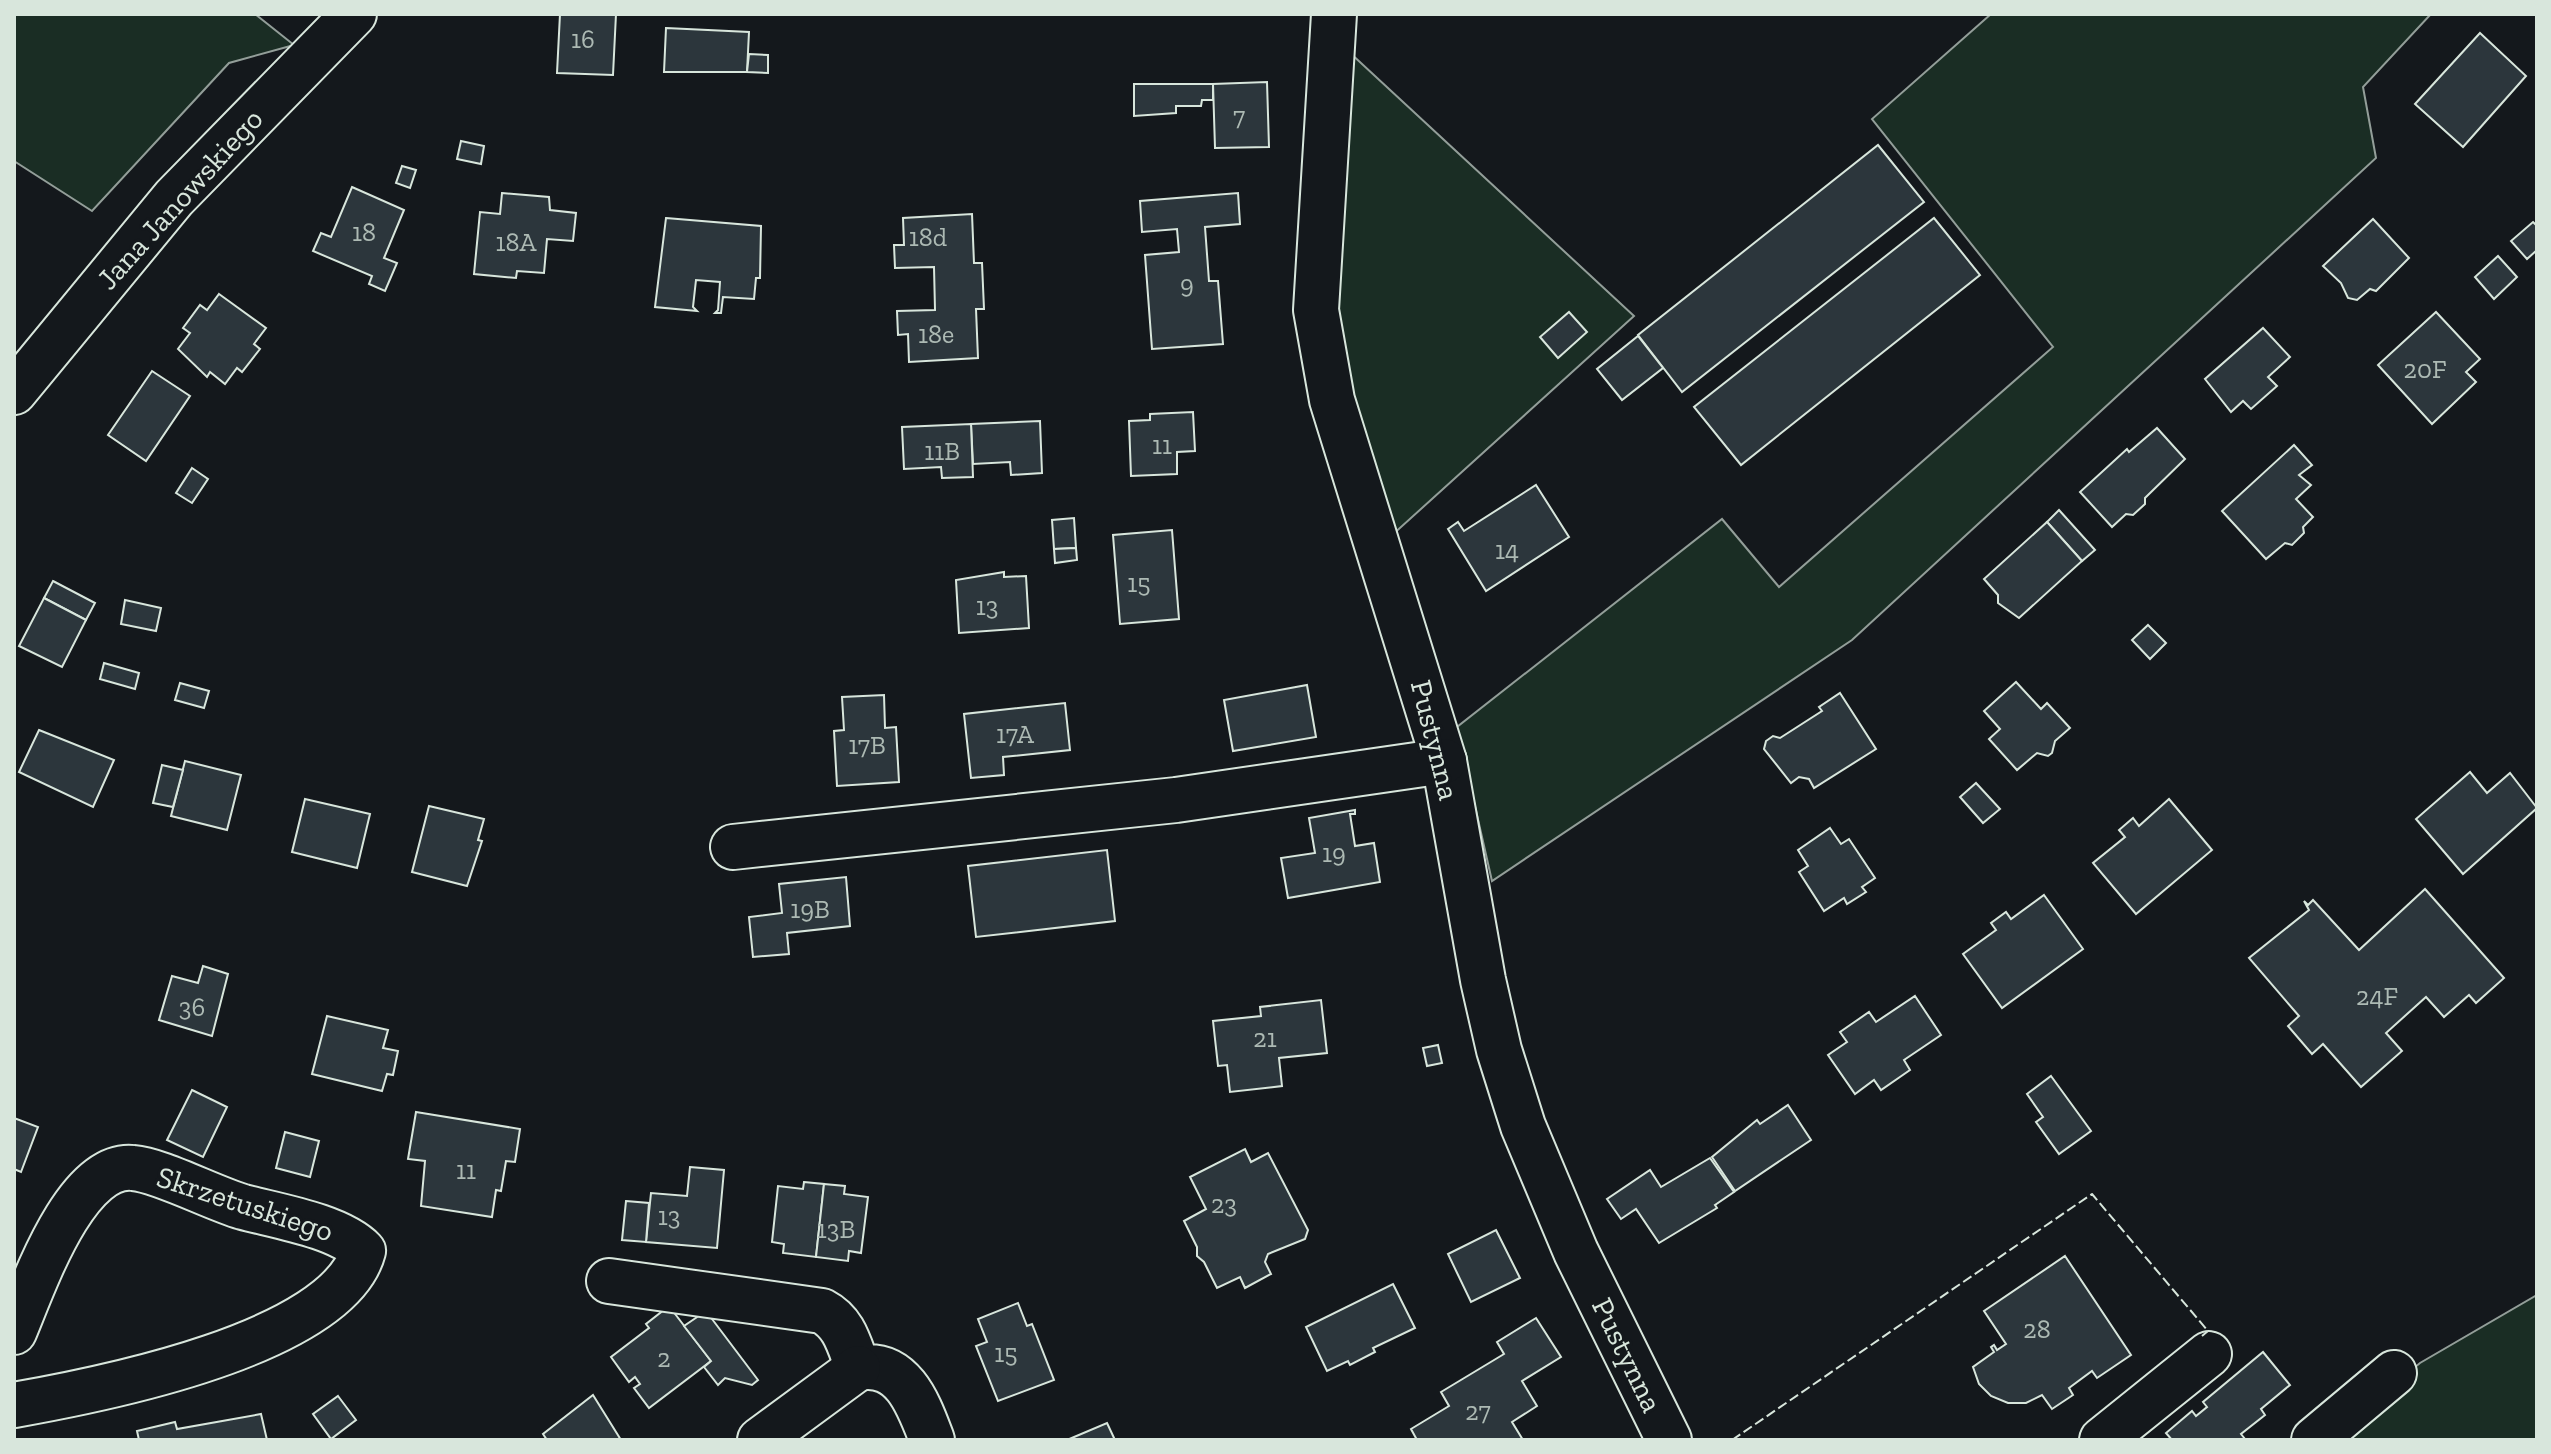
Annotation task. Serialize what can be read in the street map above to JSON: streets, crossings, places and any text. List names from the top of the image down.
{
  "streets": {
    "street": ["Jana Janowskiego", "Pustynna", "Skrzetuskiego"]
  },
  "house_numbers": [
    "16",
    "7",
    "18",
    "18d",
    "18A",
    "9",
    "18e",
    "20F",
    "11",
    "11B",
    "14",
    "15",
    "13",
    "17A",
    "17B",
    "19",
    "19B",
    "24F",
    "36",
    "21",
    "11",
    "23",
    "13",
    "13B",
    "28",
    "15",
    "2",
    "27"
  ]
}
